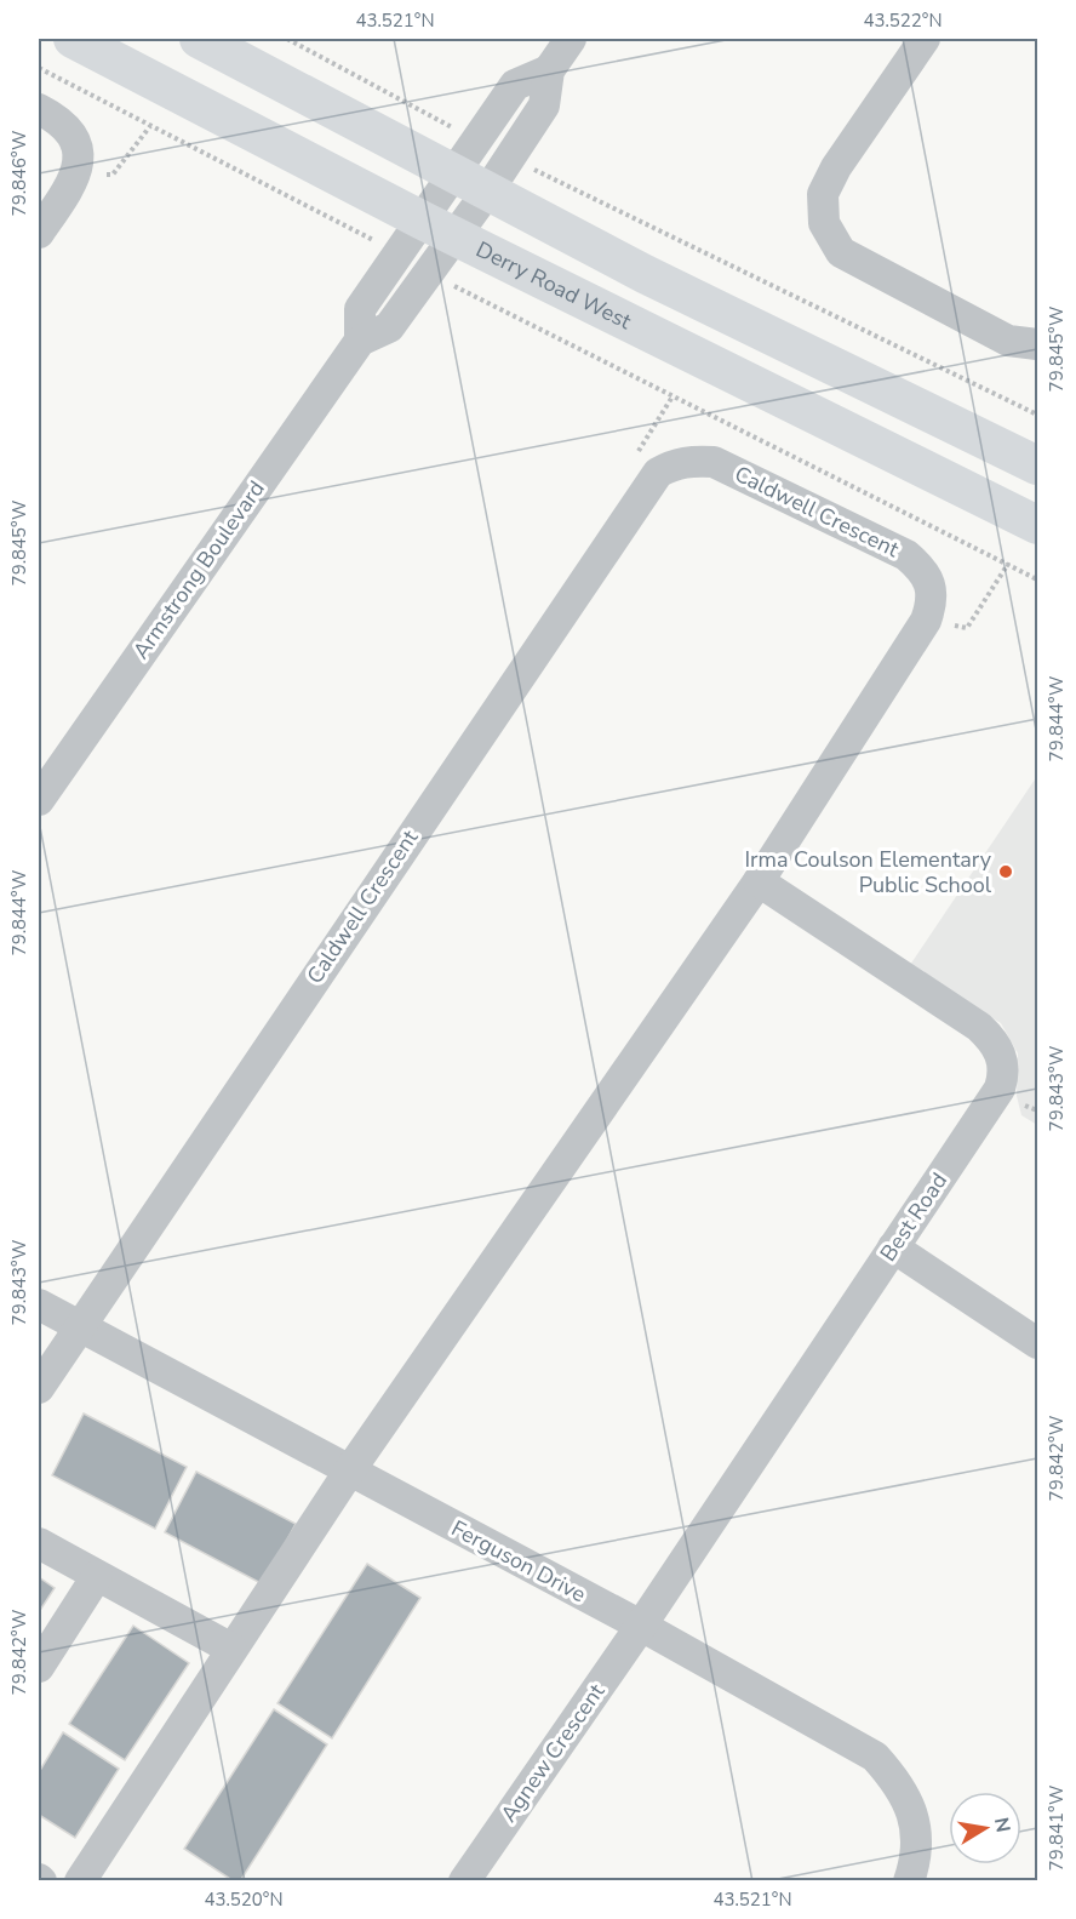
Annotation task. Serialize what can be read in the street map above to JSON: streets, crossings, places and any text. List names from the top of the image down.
{
  "streets": {
    "main road": ["Derry Road West"],
    "street": [
      "Caldwell Crescent",
      "Armstrong Boulevard",
      "Best Road",
      "Ferguson Drive",
      "Agnew Crescent"
    ]
  },
  "crossings": [
    ["Derry Road West", "Armstrong Boulevard"],
    ["Caldwell Crescent", "Best Road"],
    ["Caldwell Crescent", "Ferguson Drive"],
    ["Best Road", "Ferguson Drive"],
    ["Best Road", "Agnew Crescent"],
    ["Ferguson Drive", "Agnew Crescent"]
  ],
  "places": ["Irma Coulson Elementary Public School"],
  "north": "right",
  "coordinates": [
    "43.521°N",
    "43.522°N",
    "79.846°W",
    "79.845°W",
    "79.844°W",
    "79.843°W",
    "79.842°W",
    "79.841°W",
    "43.520°N"
  ]
}
